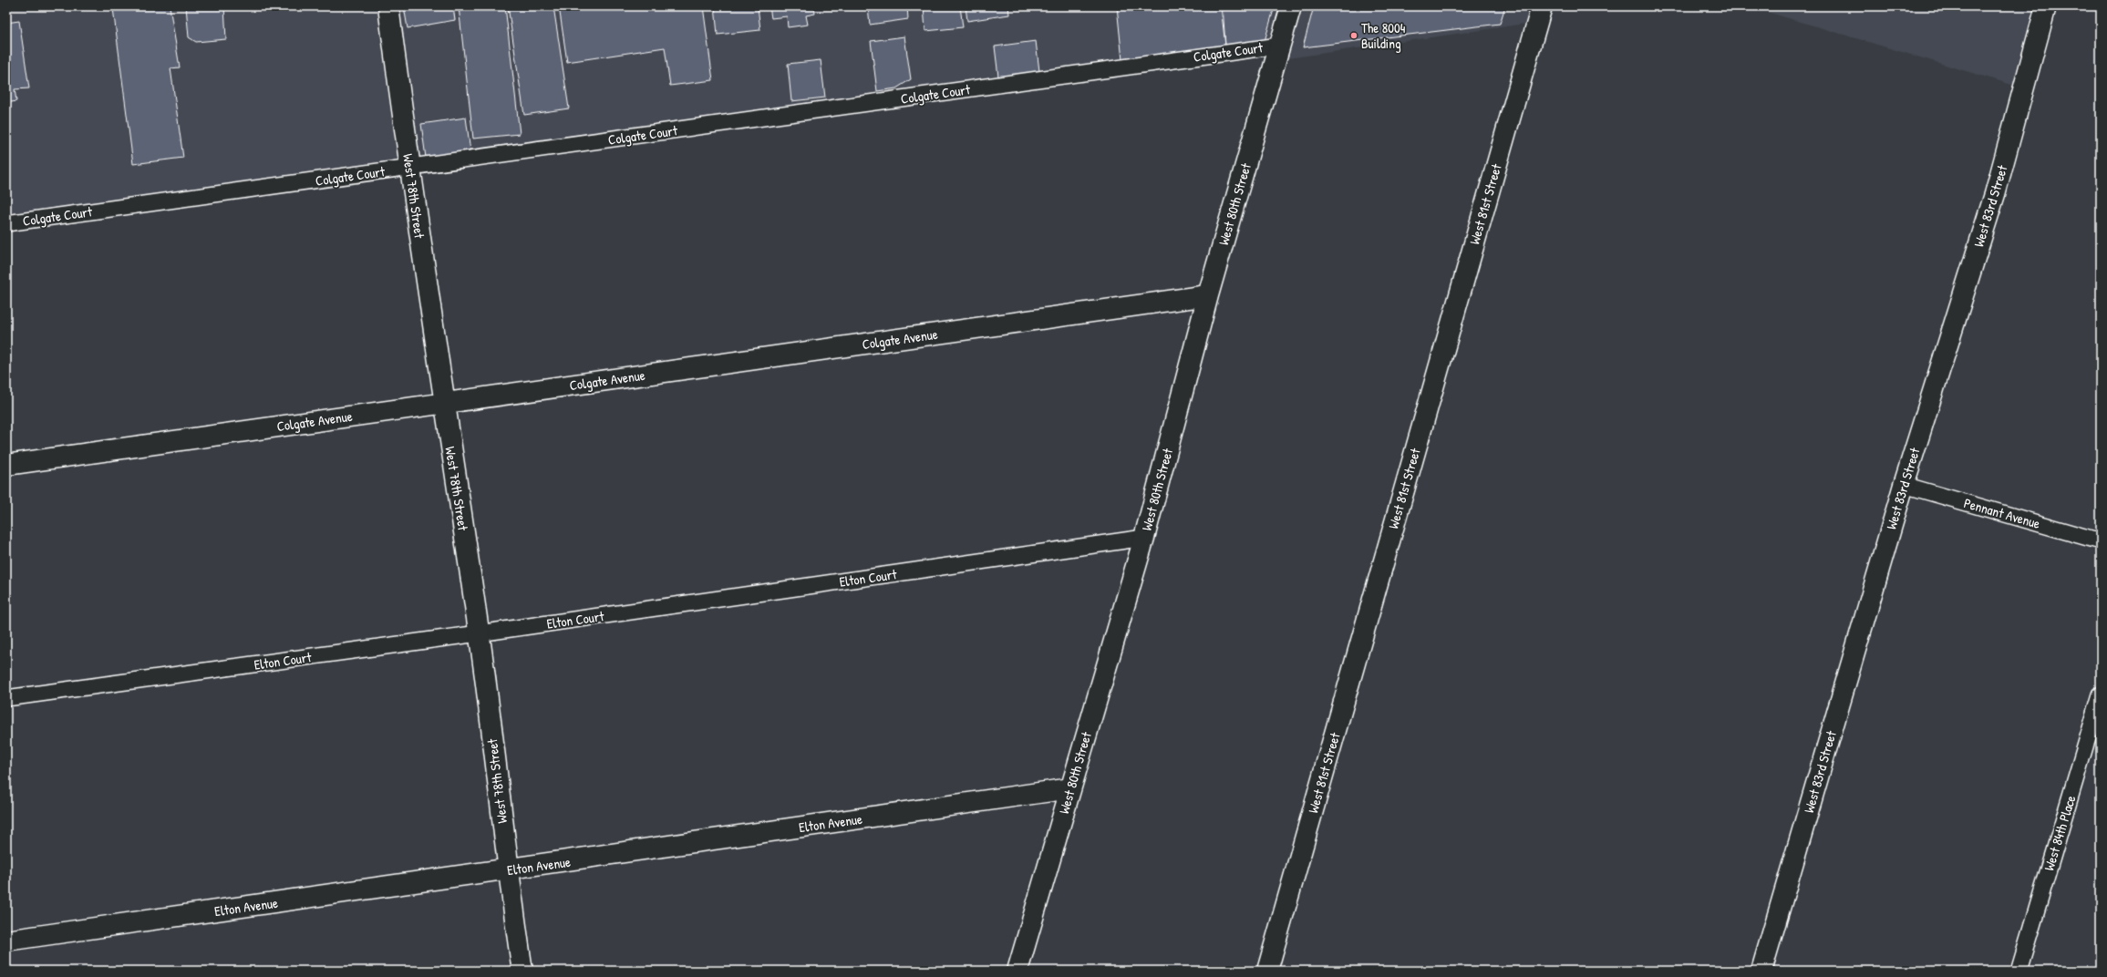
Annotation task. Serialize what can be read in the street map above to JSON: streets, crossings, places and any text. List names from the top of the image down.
{
  "streets": {
    "street": [
      "West 78th Street",
      "West 80th Street",
      "West 81st Street",
      "West 83rd Street",
      "Colgate Avenue",
      "Elton Avenue"
    ],
    "lane": [
      "Colgate Court",
      "Pennant Avenue",
      "Elton Court",
      "West 84th Place"
    ]
  },
  "crossings": [
    ["Colgate Court", "West 78th Street"],
    ["Colgate Court", "West 80th Street"],
    ["West 78th Street", "Colgate Avenue"],
    ["West 78th Street", "Elton Court"],
    ["West 78th Street", "Elton Avenue"],
    ["West 80th Street", "Colgate Avenue"],
    ["West 80th Street", "Elton Court"],
    ["West 80th Street", "Elton Avenue"],
    ["West 83rd Street", "Pennant Avenue"]
  ],
  "places": ["The 8004 Building"]
}
